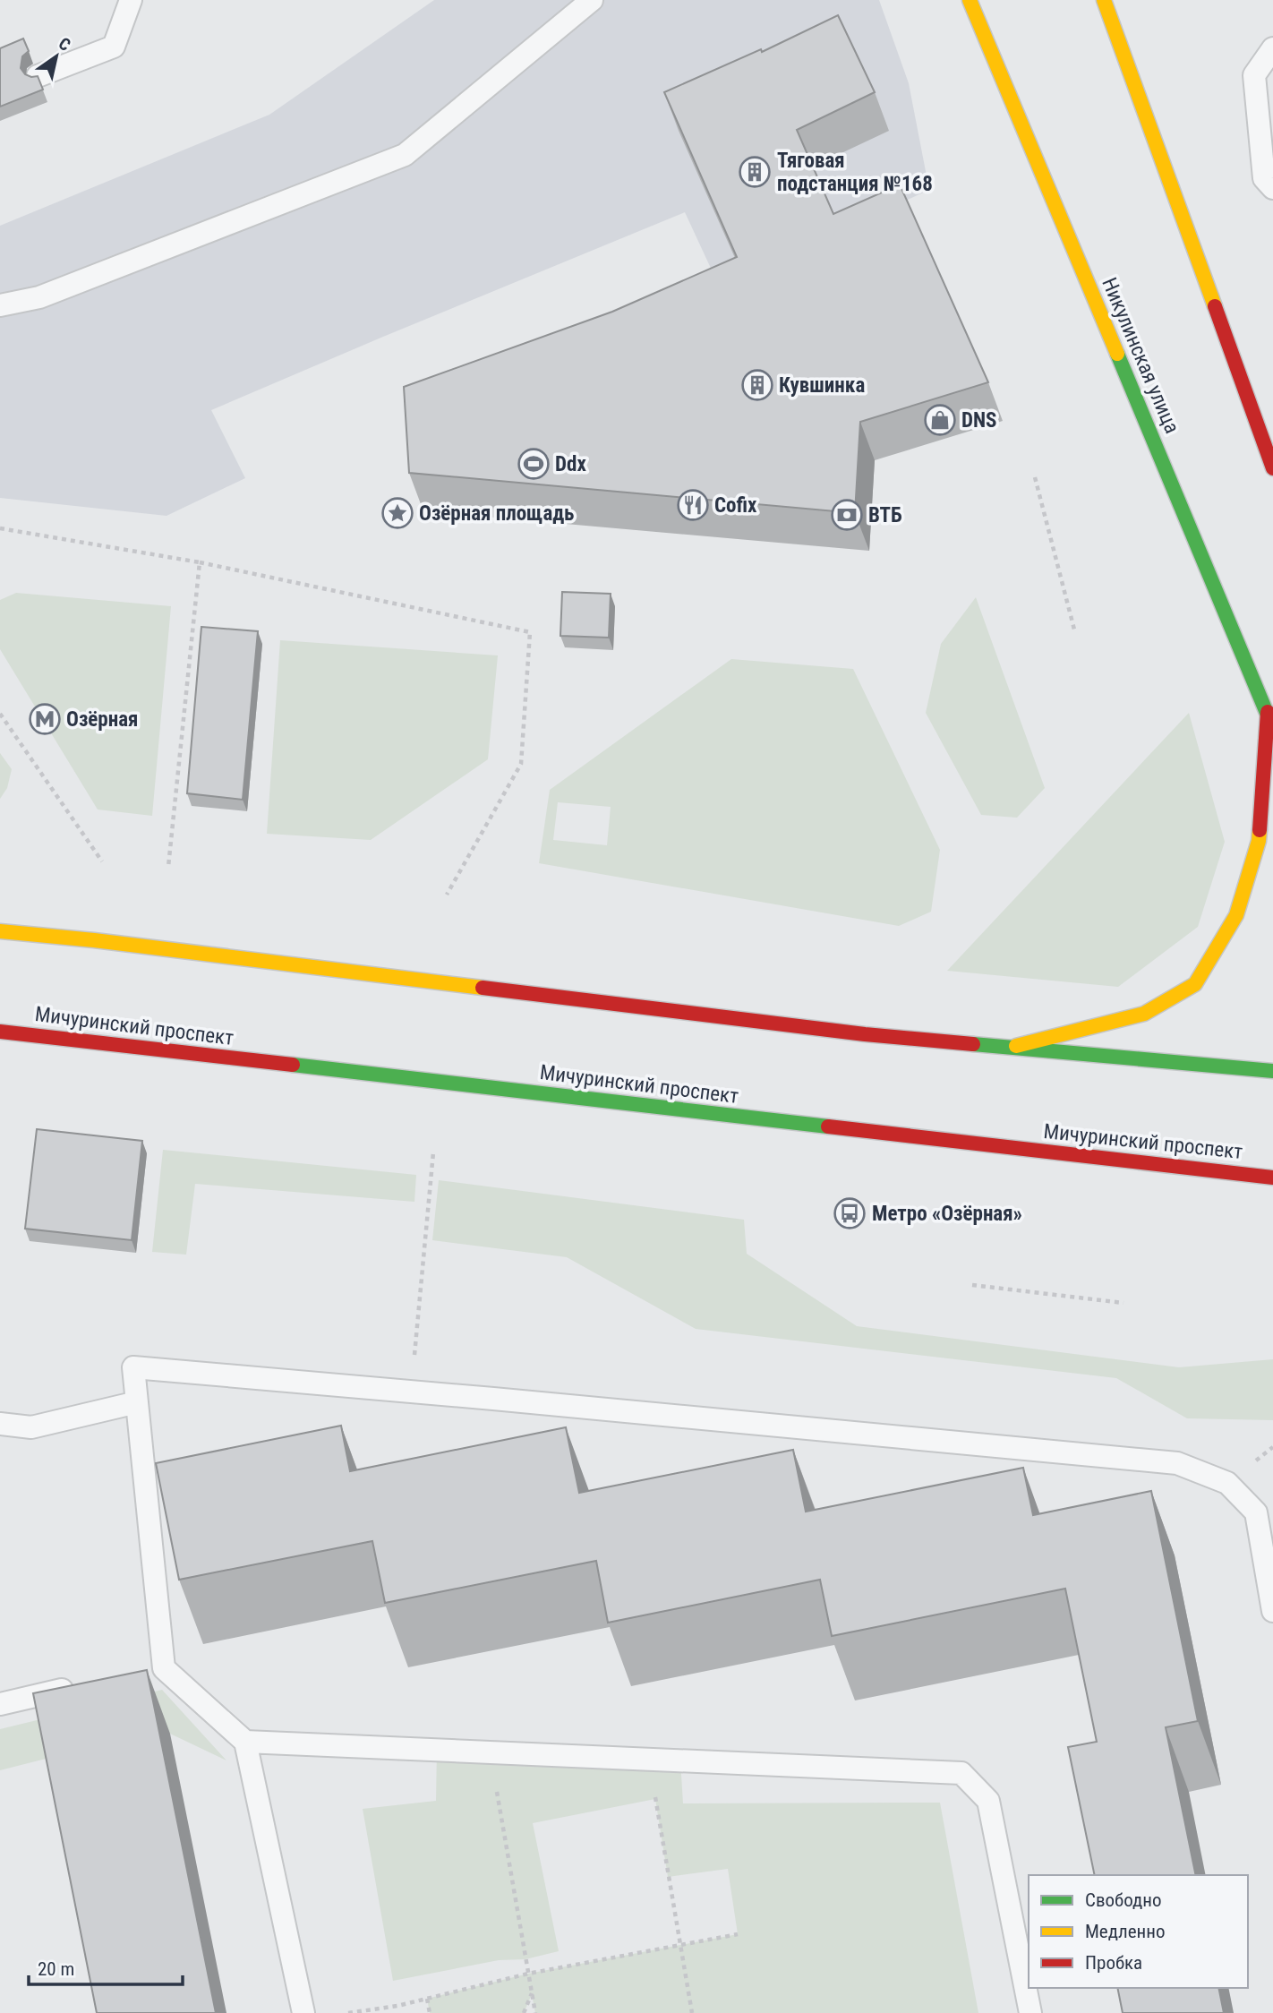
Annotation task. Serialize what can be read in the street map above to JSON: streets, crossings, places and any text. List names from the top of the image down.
{
  "streets": {
    "main road": ["Никулинская улица", "Мичуринский проспект"]
  },
  "places": {
    "building": ["Тяговая подстанция №168", "Кувшинка"],
    "shop": ["DNS"],
    "sports": ["Ddx"],
    "restaurant": ["Cofix"],
    "place": ["Озёрная площадь"],
    "bank": ["ВТБ"],
    "metro station": ["Озёрная"],
    "bus stop": ["Метро «Озёрная»"]
  },
  "legend": ["Свободно", "Медленно", "Пробка"],
  "scale_bar": "20 m",
  "north": "top right"
}
